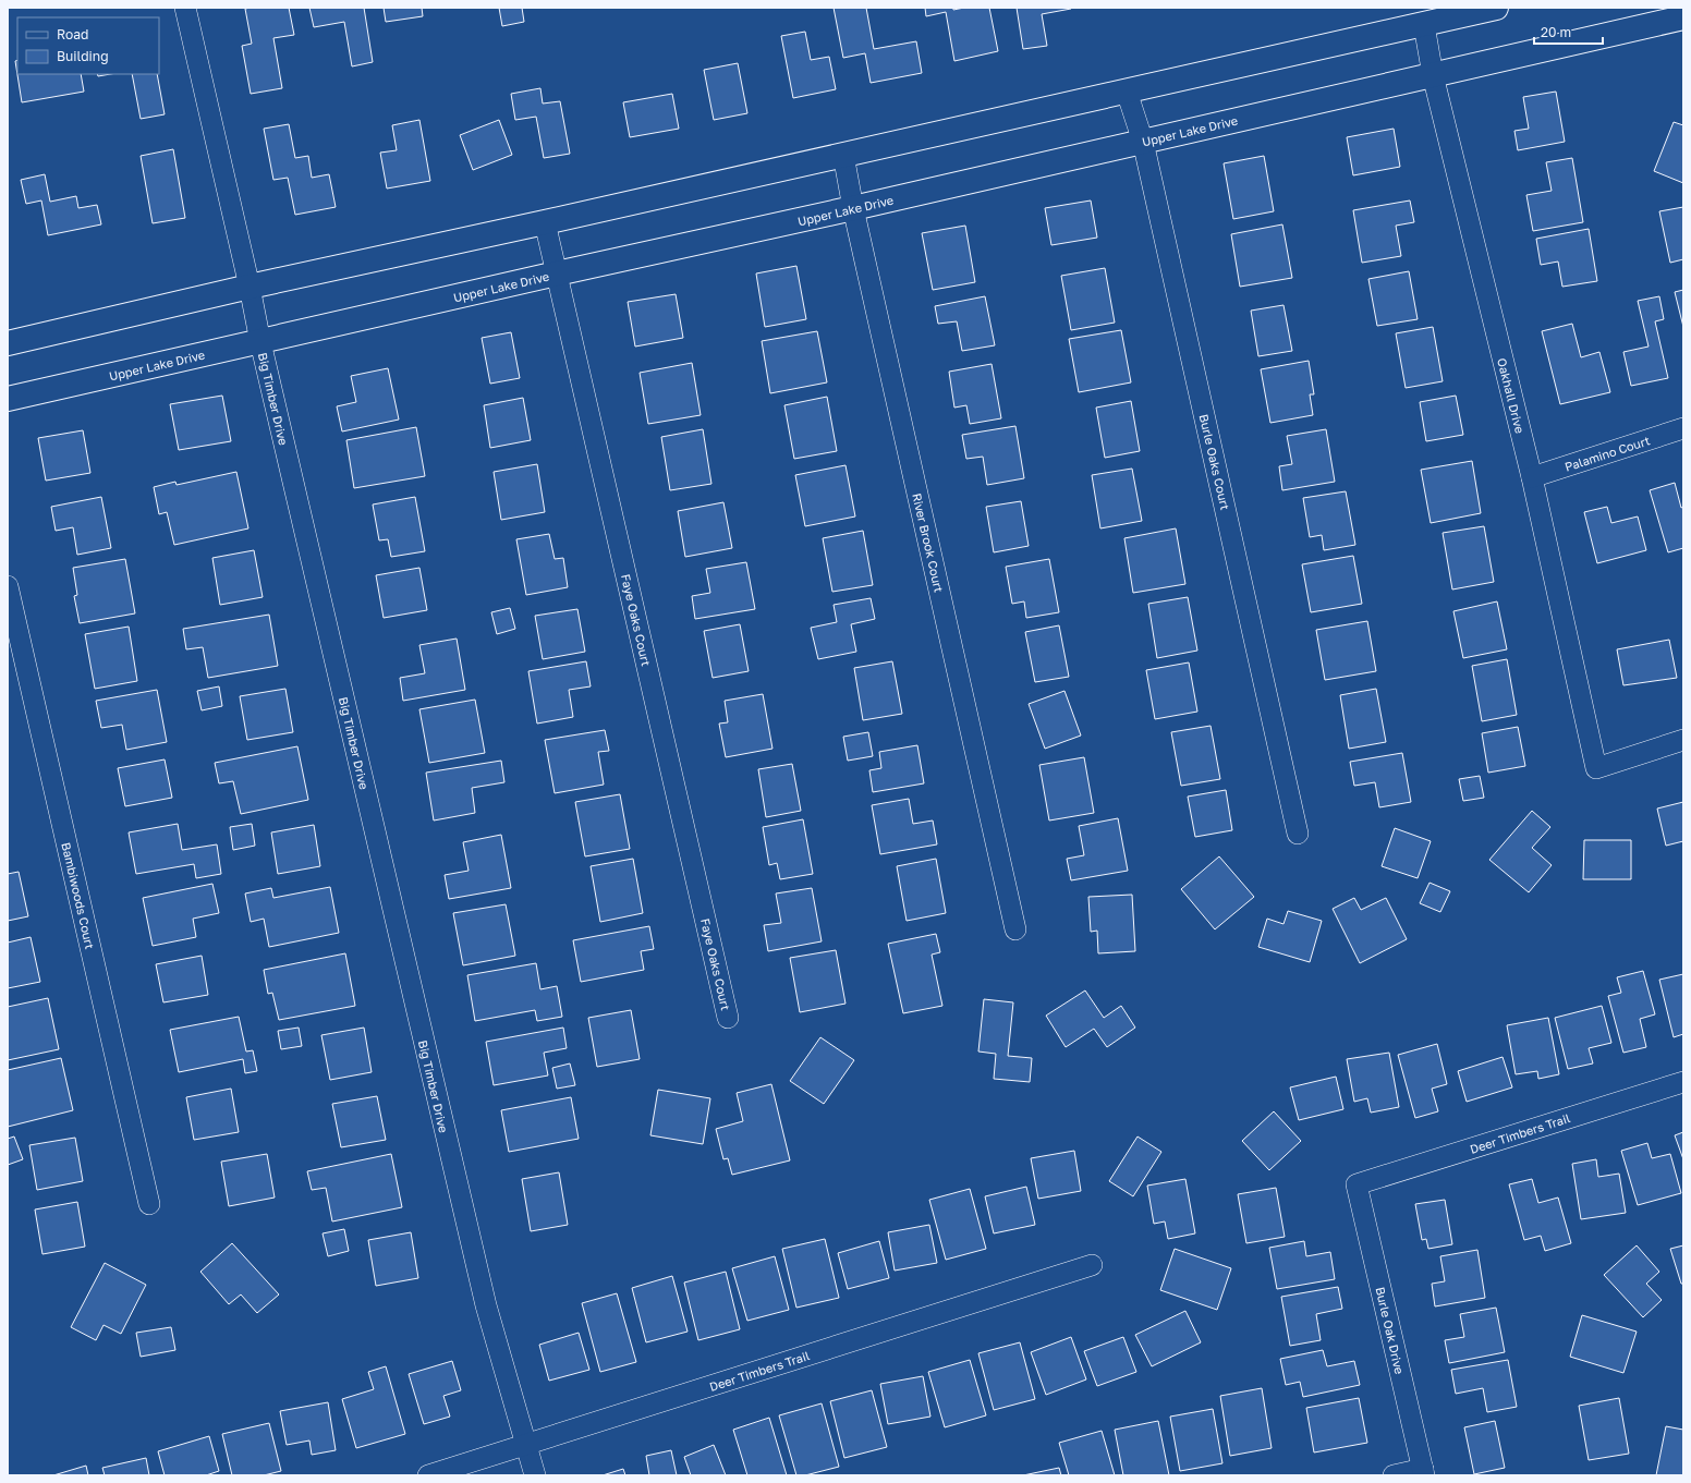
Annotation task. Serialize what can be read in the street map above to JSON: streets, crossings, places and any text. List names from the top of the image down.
{
  "streets": {
    "street": [
      "Upper Lake Drive",
      "Oakhall Drive",
      "Big Timber Drive",
      "Palamino Court",
      "Burle Oaks Court",
      "River Brook Court",
      "Faye Oaks Court",
      "Bambiwoods Court",
      "Deer Timbers Trail",
      "Burle Oak Drive"
    ]
  },
  "crossings": [
    ["Upper Lake Drive", "Oakhall Drive"],
    ["Upper Lake Drive", "Big Timber Drive"],
    ["Upper Lake Drive", "Burle Oaks Court"],
    ["Upper Lake Drive", "River Brook Court"],
    ["Upper Lake Drive", "Faye Oaks Court"],
    ["Oakhall Drive", "Palamino Court"],
    ["Big Timber Drive", "Deer Timbers Trail"],
    ["Deer Timbers Trail", "Burle Oak Drive"]
  ],
  "legend": ["Road", "Building"],
  "scale_bar": "20 m"
}
